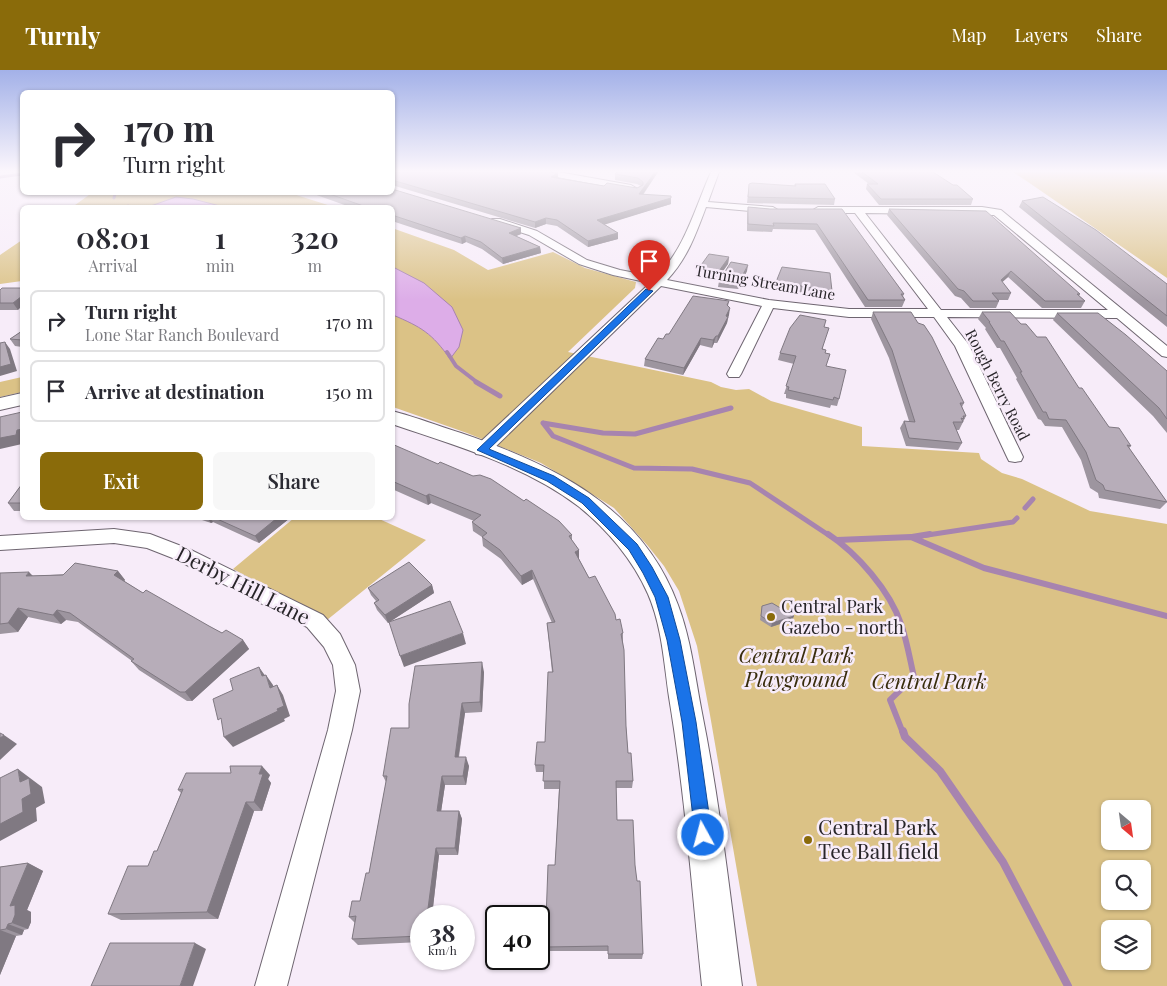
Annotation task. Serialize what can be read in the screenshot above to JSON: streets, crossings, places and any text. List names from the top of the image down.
{
  "streets": {
    "street": ["Turning Stream Lane", "Rough Berry Road", "Derby Hill Lane"]
  },
  "crossings": [
    ["Turning Stream Lane", "Rough Berry Road"]
  ],
  "parks": ["Central Park Playground", "Central Park"],
  "places": ["Central Park Gazebo - north", "Central Park Tee Ball field"],
  "north": "bottom right",
  "page": {
    "header": "Turnly",
    "nav": ["Map", "Layers", "Share"],
    "turn": ["170 m", "Turn right"],
    "eta": [
      "08:01",
      "Arrival",
      "1",
      "min",
      "320",
      "m"
    ],
    "list": [
      {
        "name": "Turn right",
        "note": "Lone Star Ranch Boulevard",
        "value": "170 m"
      },
      {
        "name": "Arrive at destination",
        "value": "150 m"
      }
    ],
    "buttons": ["Exit", "Share"],
    "speed": "38 km/h",
    "limit": "40"
  }
}
